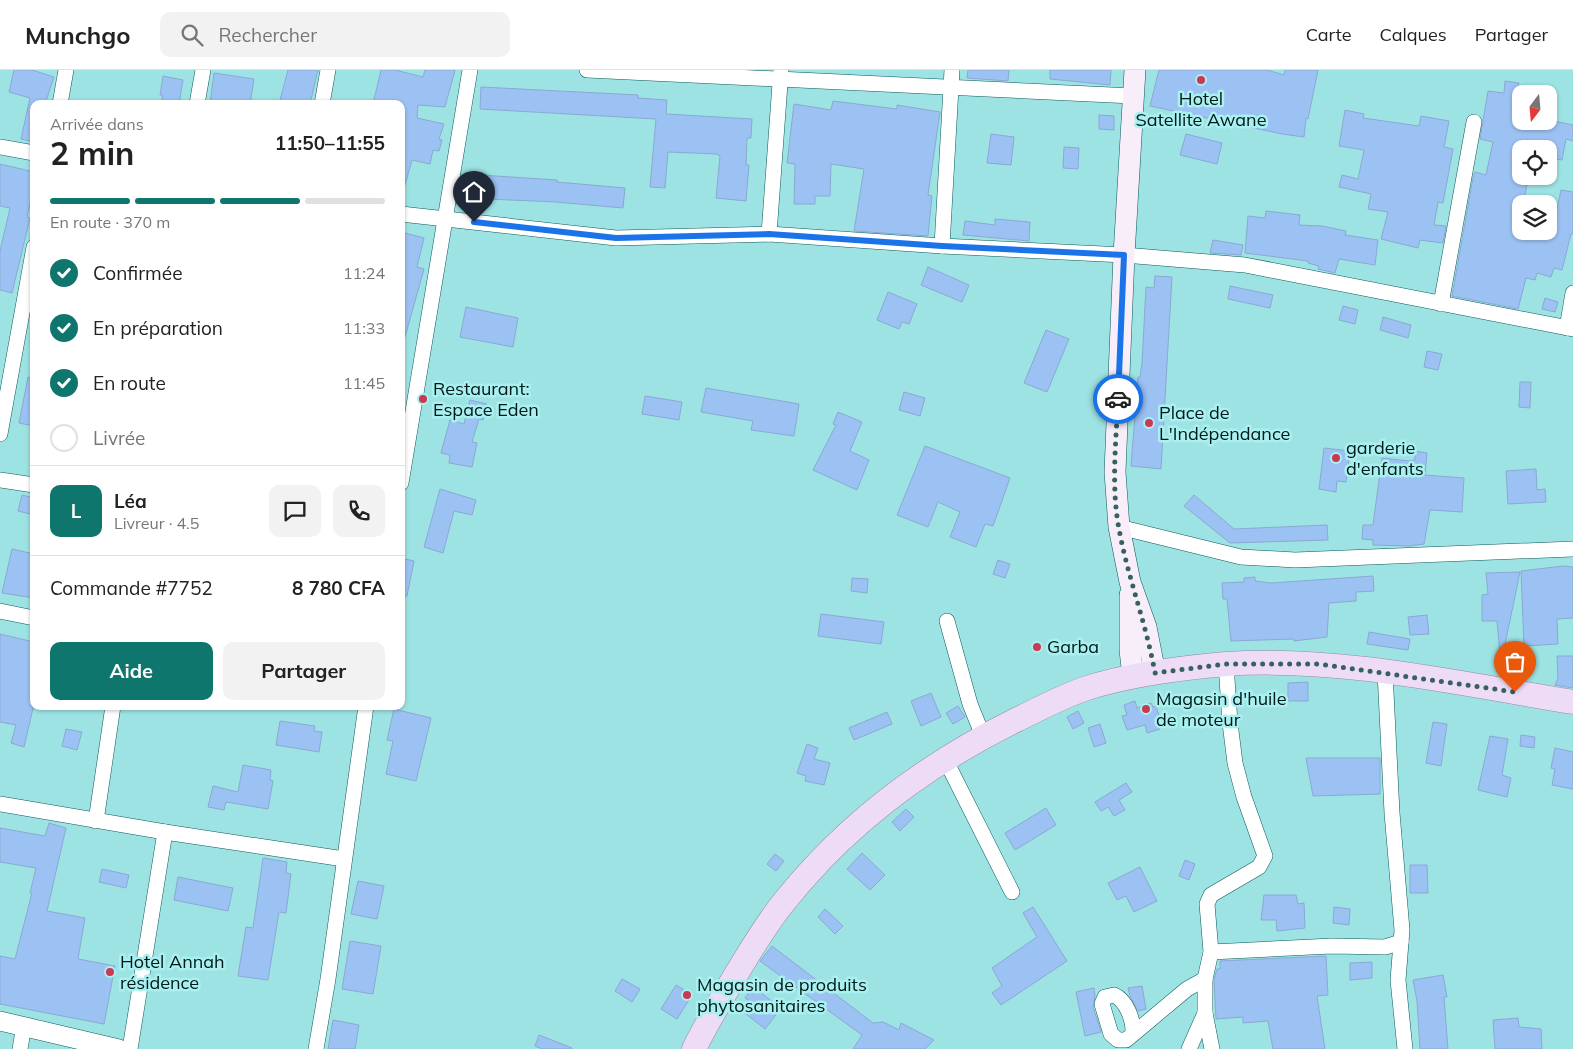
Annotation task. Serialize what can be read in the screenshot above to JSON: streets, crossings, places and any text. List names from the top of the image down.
{
  "places": [
    "Hotel Satellite Awane",
    "Restaurant: Espace Eden",
    "Place de L'Indépendance",
    "garderie d'enfants",
    "Garba",
    "Magasin d'huile de moteur",
    "Hotel Annah résidence",
    "Magasin de produits phytosanitaires"
  ],
  "north": "bottom",
  "page": {
    "header": "Munchgo",
    "search": "Rechercher",
    "nav": ["Carte", "Calques", "Partager"],
    "heading": ["2 min", "Arrivée dans", "11:50–11:55"],
    "panel": [
      "Léa",
      "Livreur · 4.5",
      "Commande #7752",
      "8 780 CFA"
    ],
    "bar": "En route · 370 m",
    "list": [
      ["Confirmée", "11:24"],
      ["En préparation", "11:33"],
      ["En route", "11:45"],
      "Livrée"
    ],
    "round": "L",
    "buttons": ["Aide", "Partager"]
  }
}
